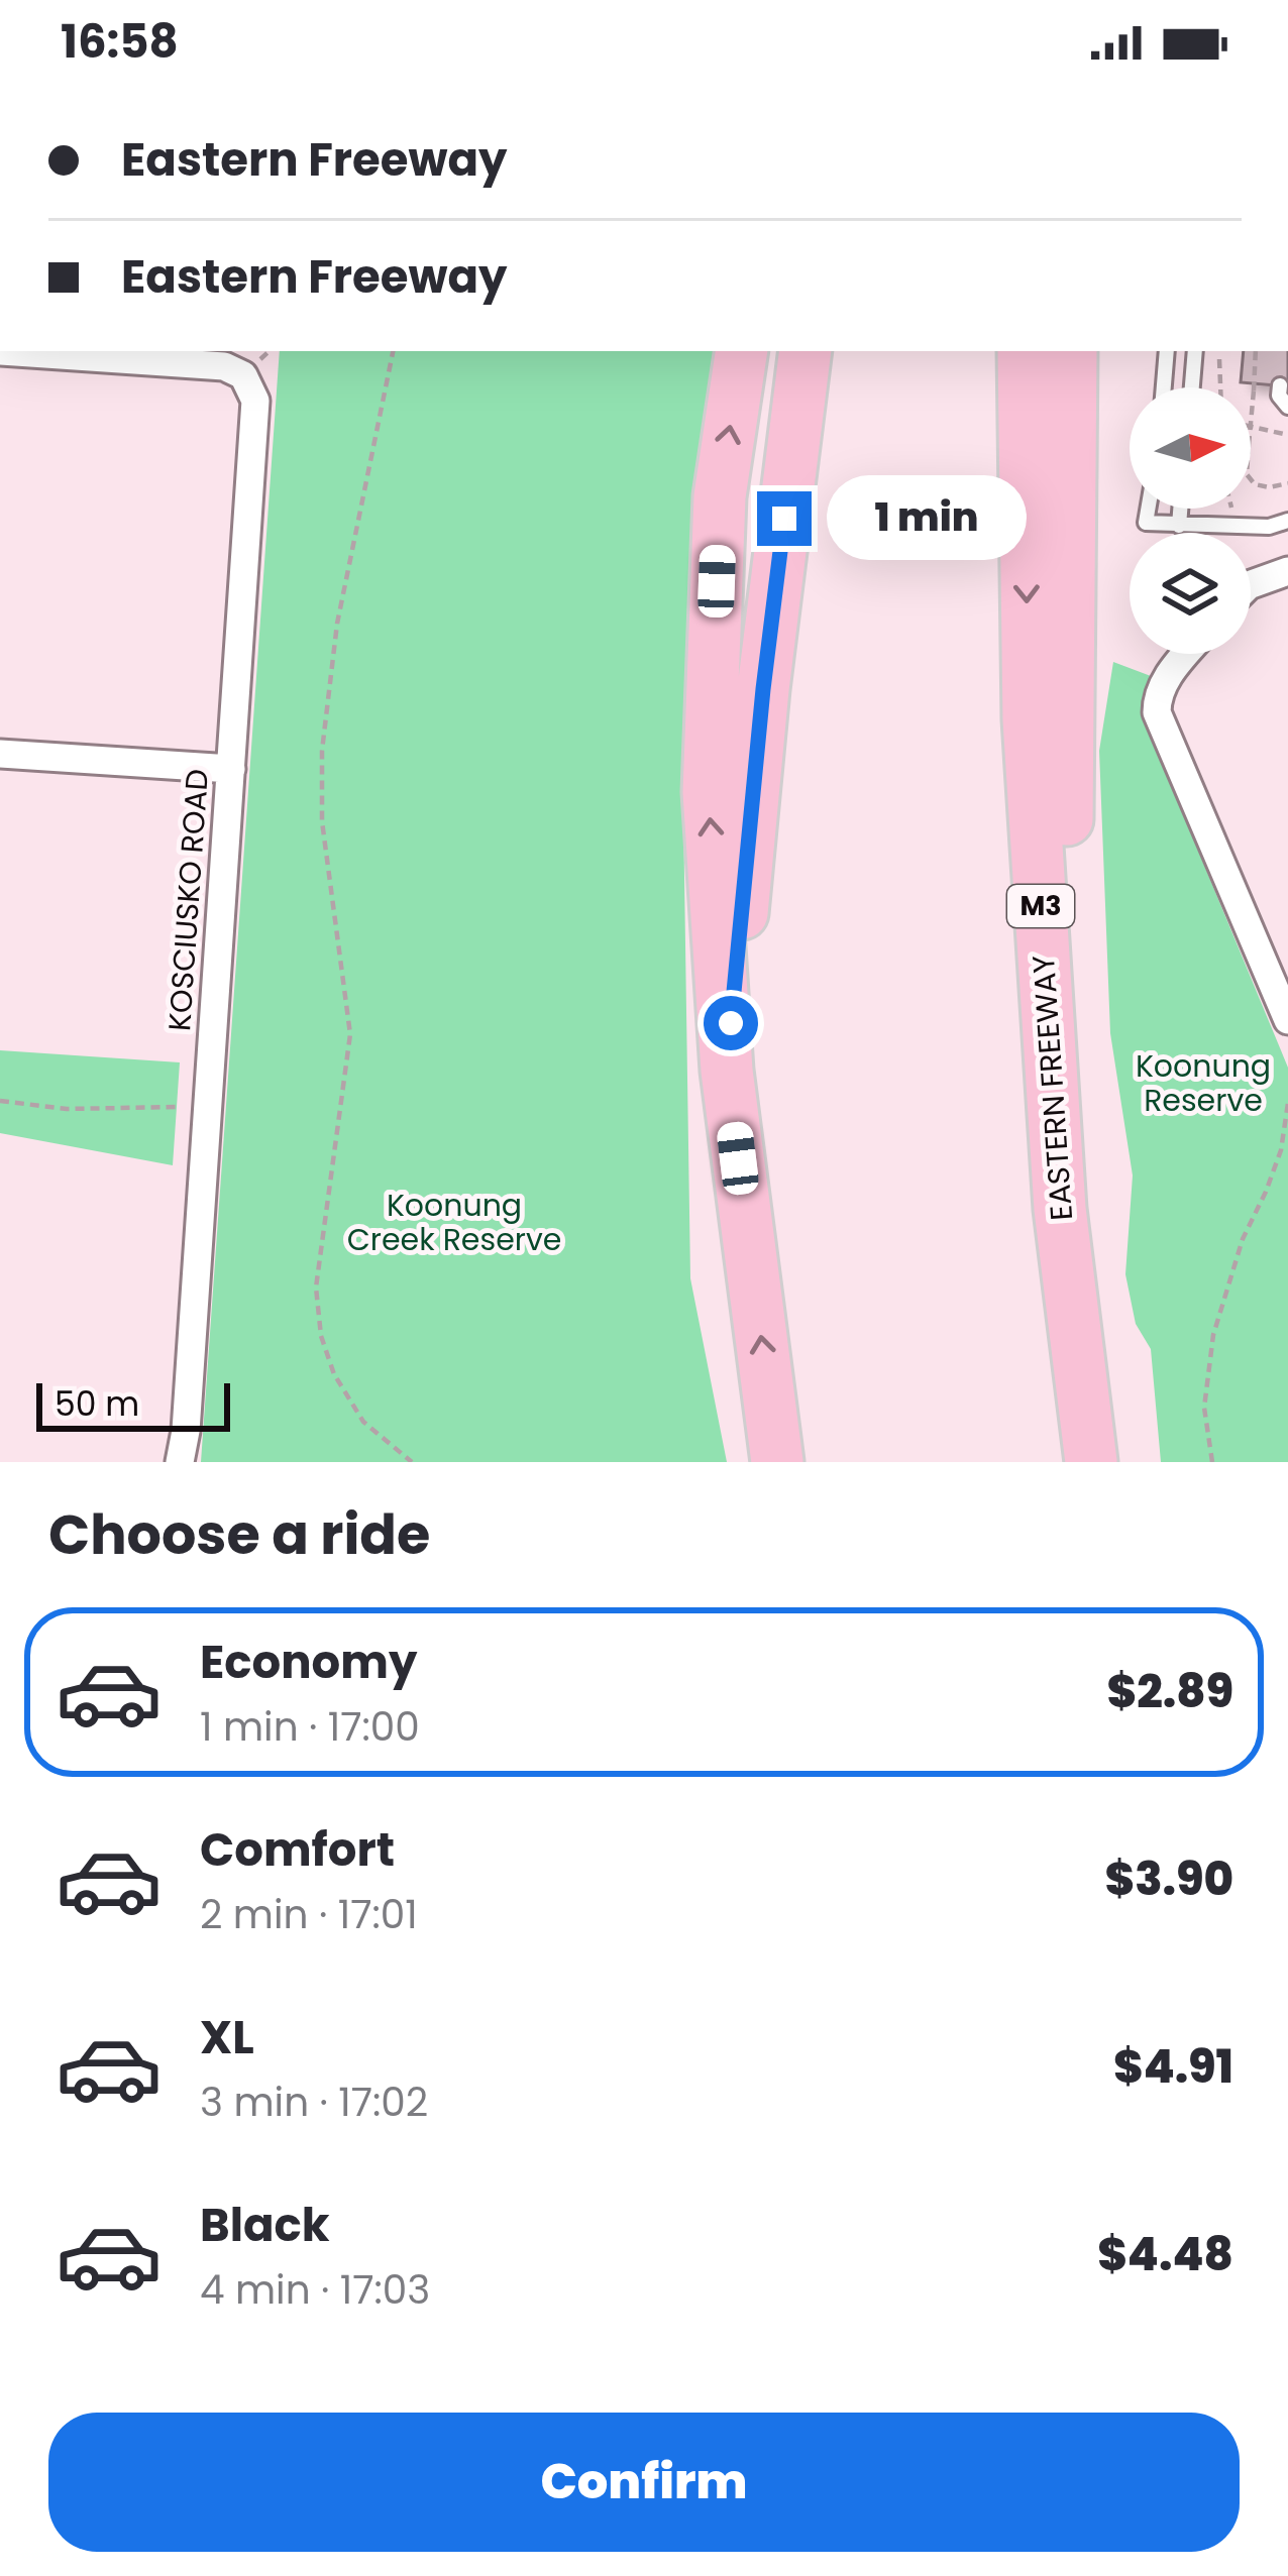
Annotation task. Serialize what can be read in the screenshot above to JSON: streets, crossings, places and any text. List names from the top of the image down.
{
  "streets": {
    "highway": ["M3", "EASTERN FREEWAY"],
    "street": ["KOSCIUSKO ROAD"]
  },
  "parks": ["Koonung Reserve", "Koonung Creek Reserve"],
  "scale_bar": "50 m",
  "north": "right",
  "page": {
    "status": "16:58",
    "banner": ["Eastern Freeway", "Eastern Freeway"],
    "bubble": "1 min",
    "scale": "50 m",
    "heading": "Choose a ride",
    "list": [
      {
        "name": "Economy",
        "note": "1 min · 17:00",
        "value": "$2.89"
      },
      {
        "name": "Comfort",
        "note": "2 min · 17:01",
        "value": "$3.90"
      },
      {
        "name": "XL",
        "note": "3 min · 17:02",
        "value": "$4.91"
      },
      {
        "name": "Black",
        "note": "4 min · 17:03",
        "value": "$4.48"
      }
    ],
    "buttons": "Confirm"
  }
}
